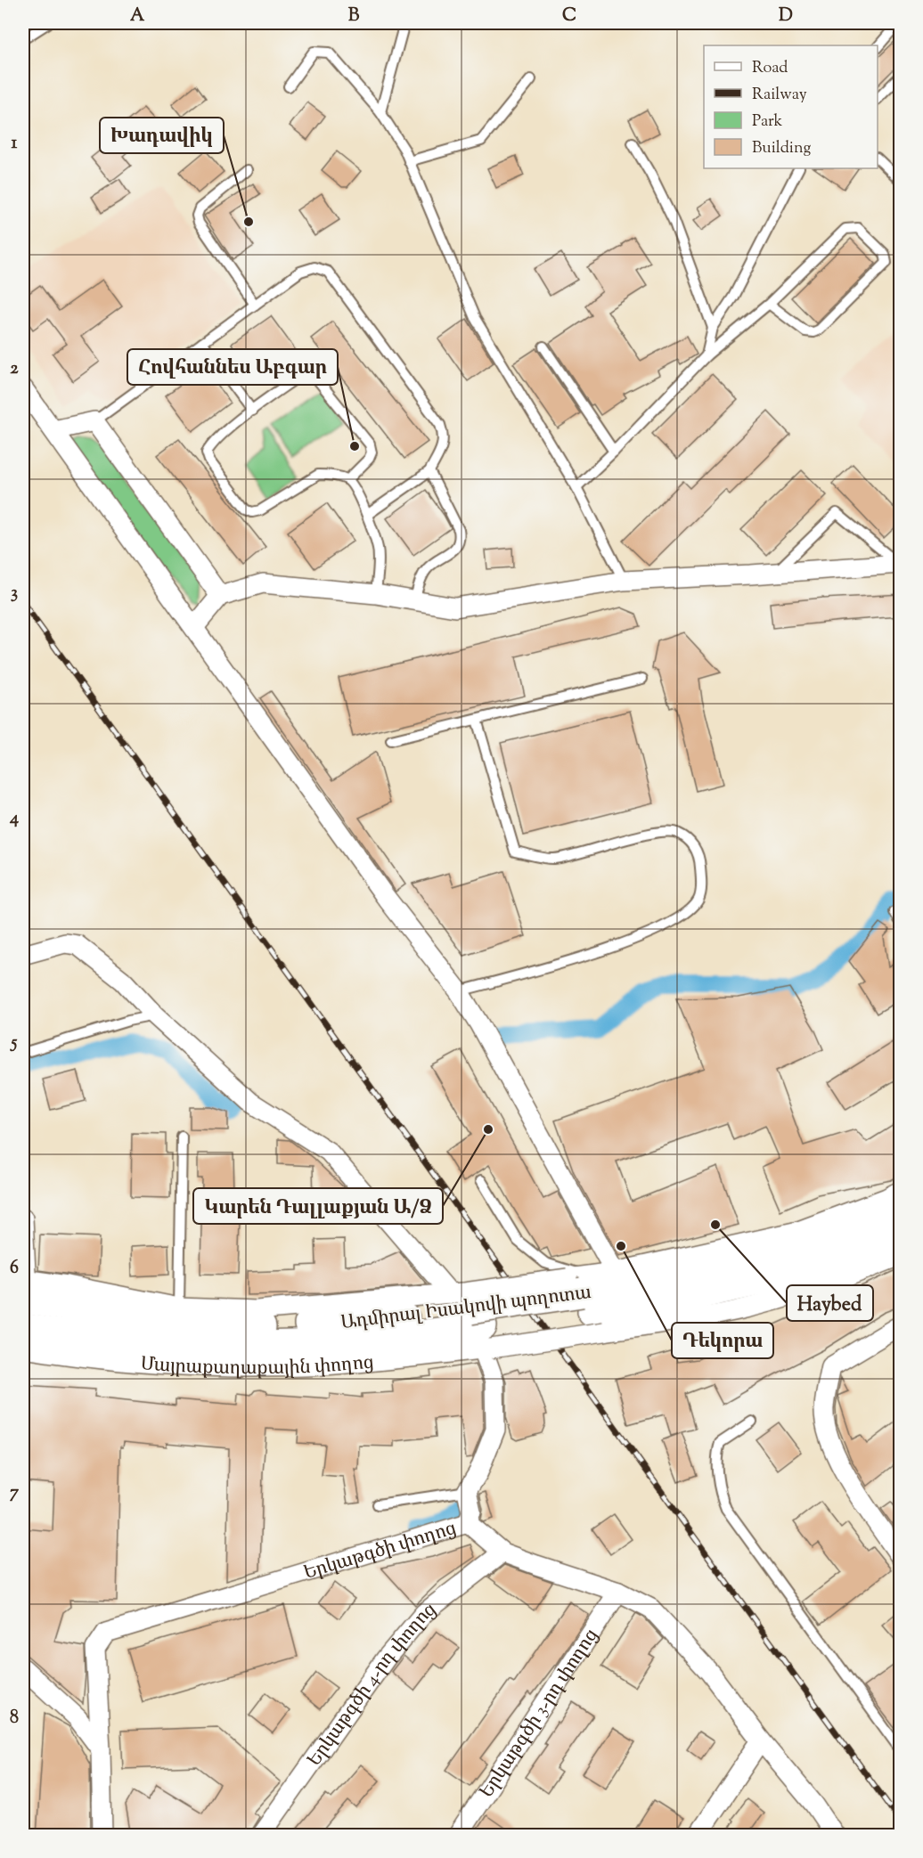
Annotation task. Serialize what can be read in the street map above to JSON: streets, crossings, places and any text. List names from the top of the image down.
{
  "streets": {
    "highway": ["Ադմիրալ Իսակովի պողոտա"],
    "street": [
      "Մայրաքաղաքային փողոց",
      "Երկաթգծի փողոց",
      "Երկաթգծի 4-րդ փողոց",
      "Երկաթգծի 3-րդ փողոց"
    ]
  },
  "crossings": [
    ["Ադմիրալ Իսակովի պողոտա", "Մայրաքաղաքային փողոց"],
    ["Երկաթգծի փողոց", "Երկաթգծի 4-րդ փողոց"],
    ["Երկաթգծի փողոց", "Երկաթգծի 3-րդ փողոց"]
  ],
  "places": [
    "Խադավիկ",
    "Հովհաննես Աբգար",
    "Կարեն Դալլաքյան Ա/Ձ",
    "Haybed",
    "Դեկորա"
  ],
  "legend": [
    "Road",
    "Railway",
    "Park",
    "Building"
  ],
  "grid": {
    "columns": [
      "A",
      "B",
      "C",
      "D"
    ],
    "rows": [
      "1",
      "2",
      "3",
      "4",
      "5",
      "6",
      "7",
      "8"
    ]
  }
}
